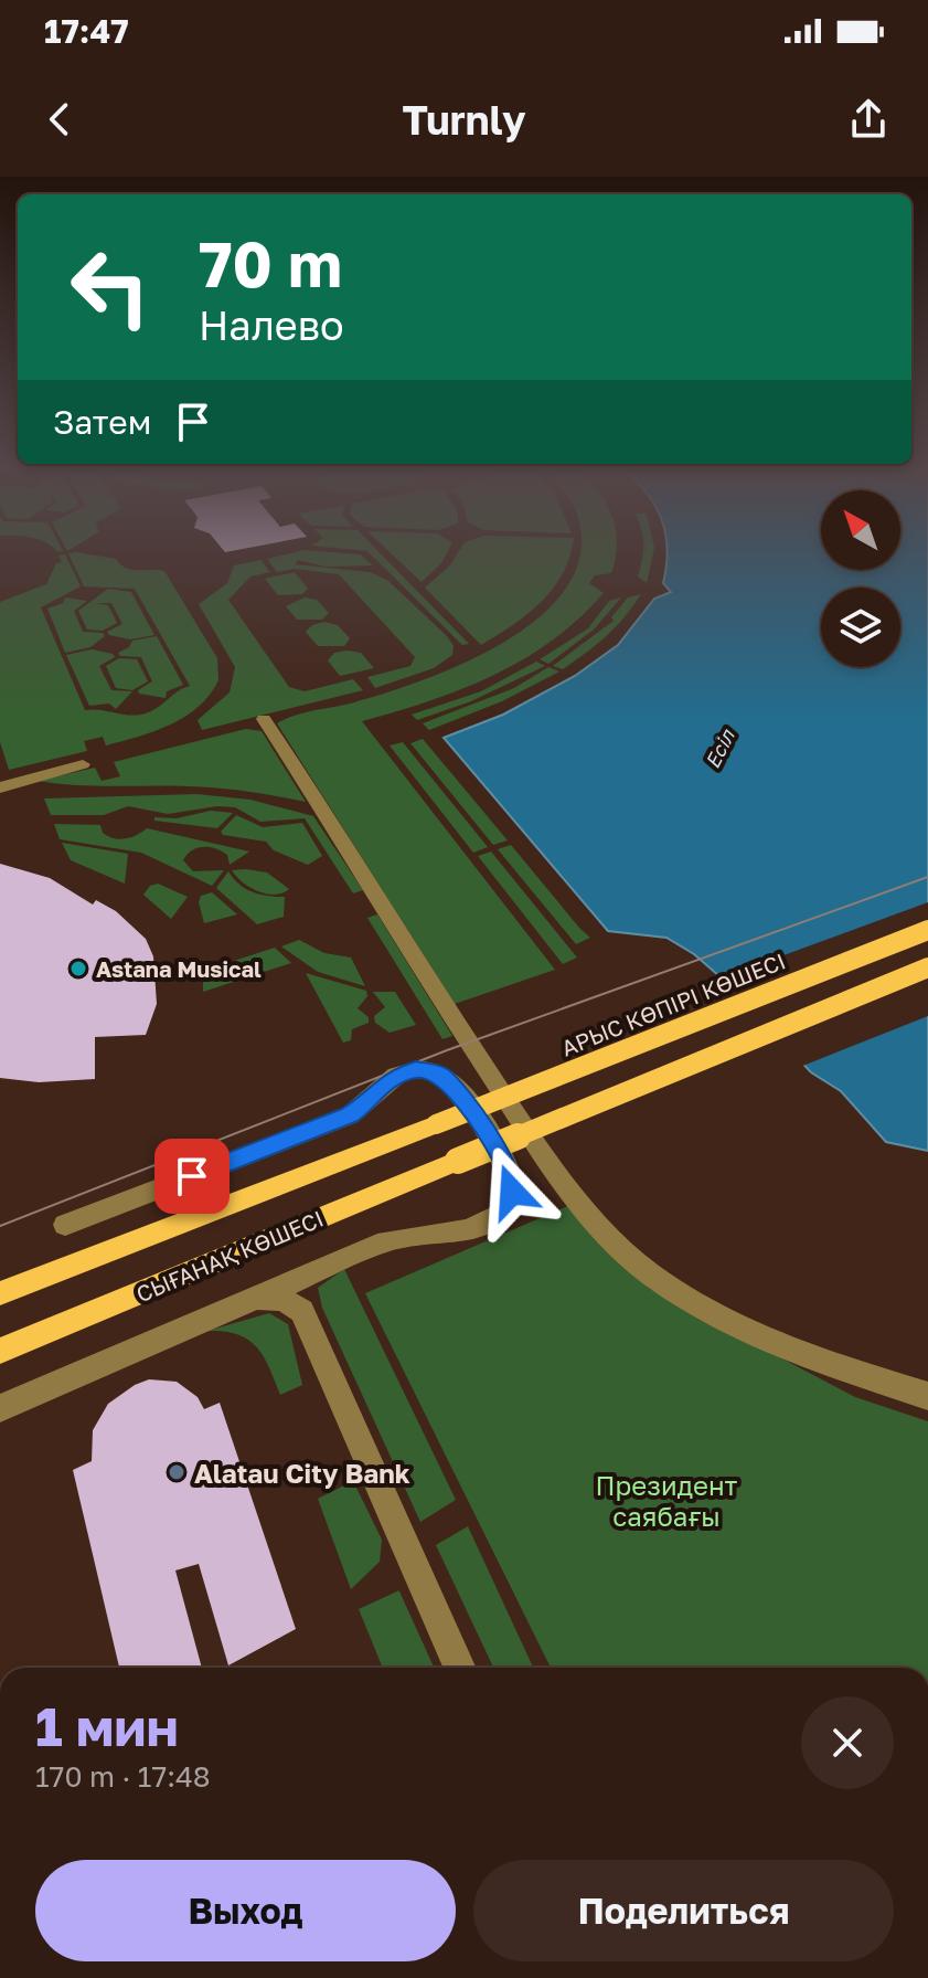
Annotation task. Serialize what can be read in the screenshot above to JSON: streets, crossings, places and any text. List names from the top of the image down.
{
  "streets": {
    "main road": ["АРЫС КӨПІРІ КӨШЕСІ", "СЫҒАНАҚ КӨШЕСІ"]
  },
  "crossings": [
    ["АРЫС КӨПІРІ КӨШЕСІ", "СЫҒАНАҚ КӨШЕСІ"]
  ],
  "water": ["Есіл"],
  "parks": ["Президент саябағы"],
  "places": ["Astana Musical", "Alatau City Bank"],
  "north": "top left",
  "page": {
    "status": "17:47",
    "header": "Turnly",
    "turn": ["70 m", "Налево"],
    "then": "Затем",
    "heading": ["1 мин", "170 m · 17:48"],
    "buttons": ["Выход", "Поделиться"]
  }
}
